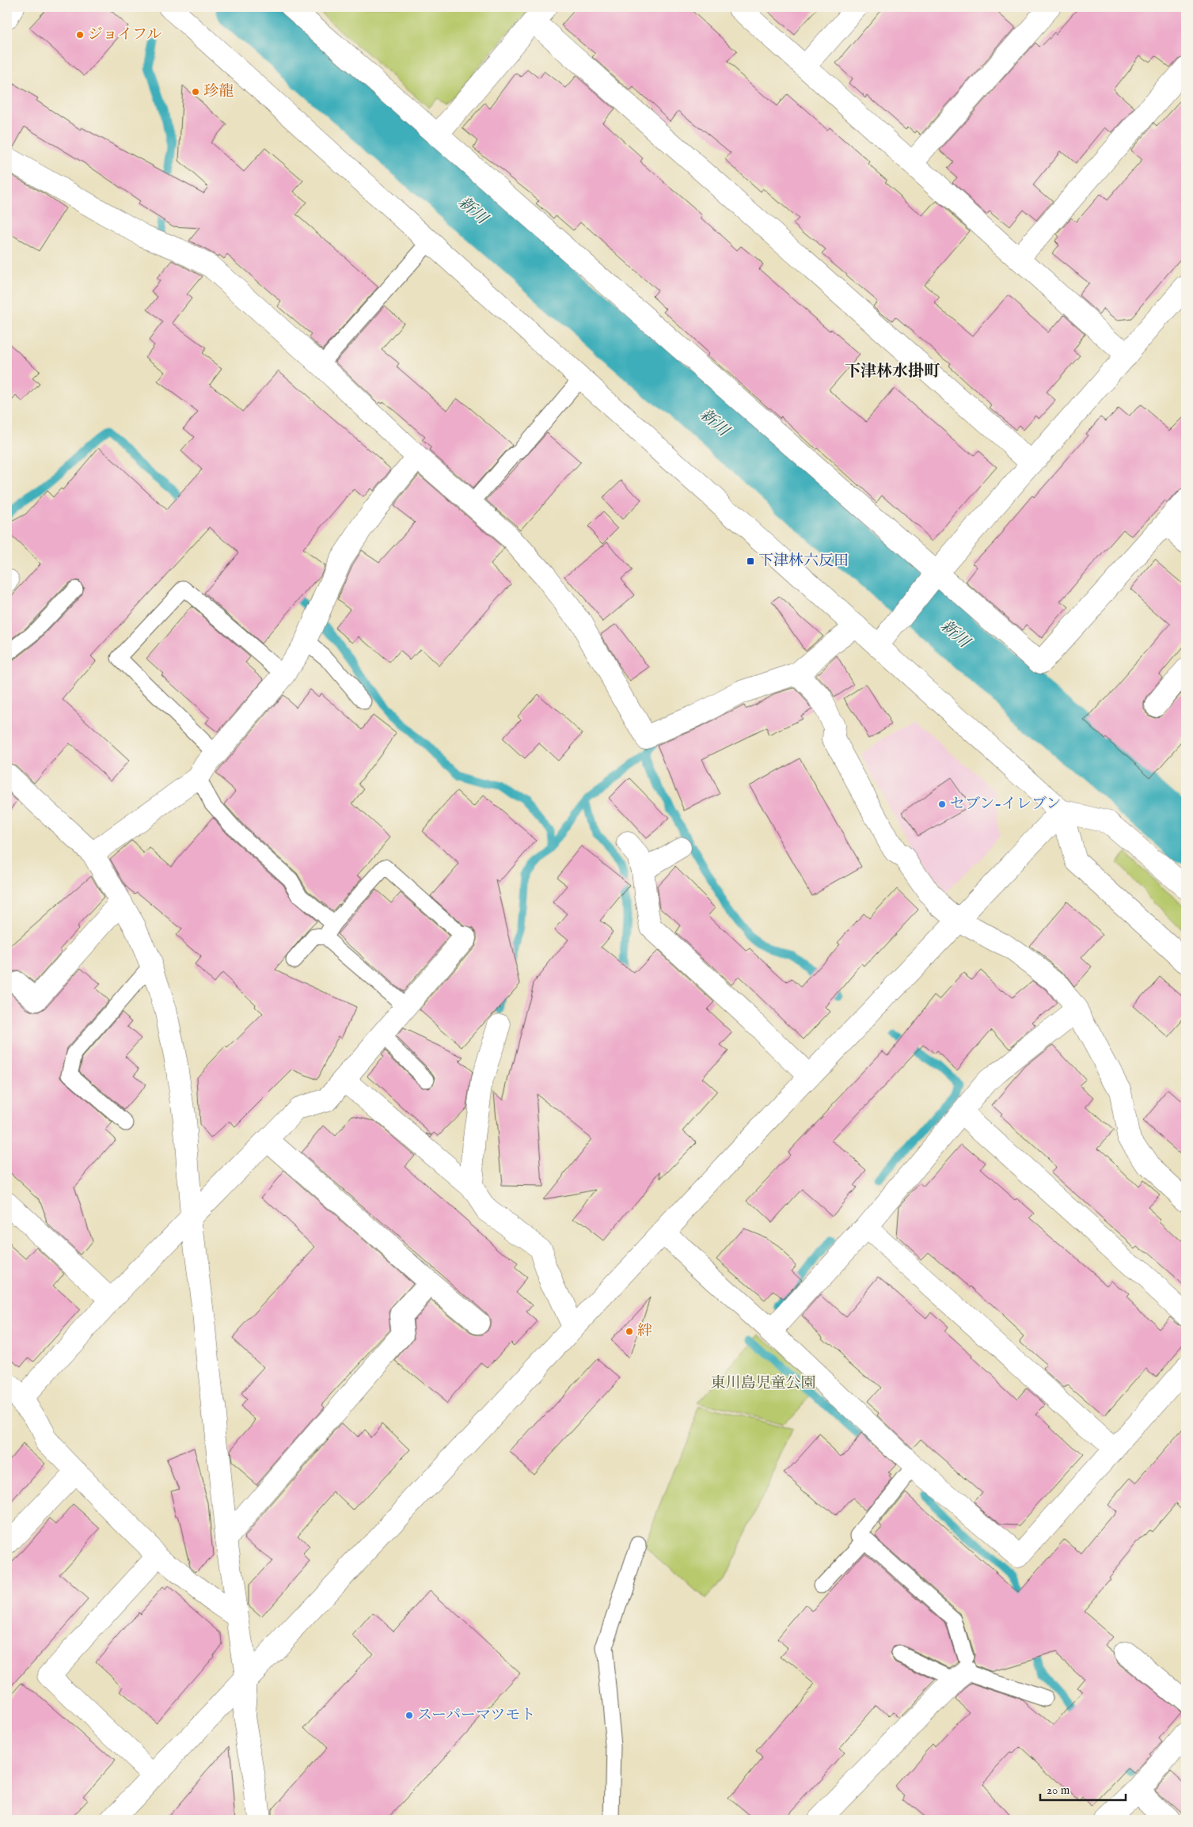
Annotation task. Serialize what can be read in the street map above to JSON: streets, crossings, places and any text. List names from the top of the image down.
{
  "districts": ["下津林水掛町"],
  "water": ["新川"],
  "parks": ["東川島児童公園"],
  "places": {
    "other": [
      "ジョイフル",
      "珍龍",
      "セブン-イレブン",
      "絆",
      "スーパーマツモト"
    ],
    "transit": ["下津林六反田"]
  },
  "scale_bar": "20 m"
}
